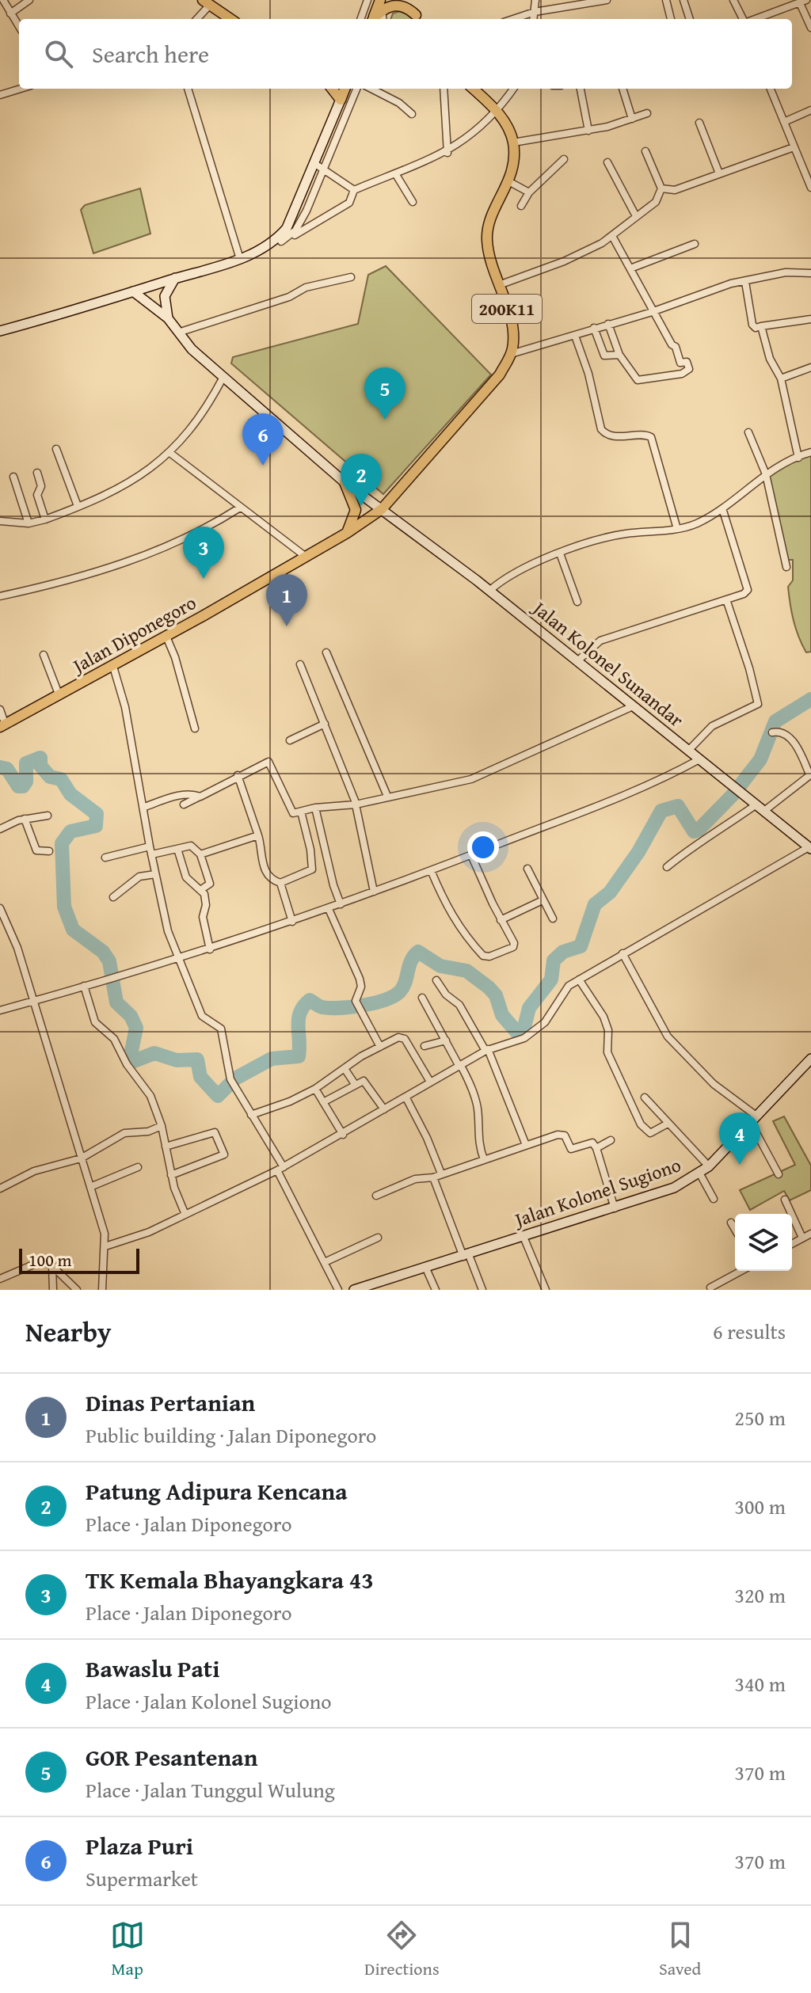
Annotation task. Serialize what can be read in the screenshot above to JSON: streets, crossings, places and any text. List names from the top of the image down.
{
  "streets": {
    "main road": [
      "200K11",
      "Jalan Diponegoro",
      "Jalan Kolonel Sunandar",
      "Jalan Kolonel Sugiono"
    ]
  },
  "crossings": [
    ["200K11", "Jalan Diponegoro"],
    ["Jalan Diponegoro", "Jalan Kolonel Sunandar"]
  ],
  "scale_bar": "100 m",
  "page": {
    "search": "Search here",
    "pins": [
      "5",
      "6",
      "2",
      "3",
      "1",
      "4"
    ],
    "scale": "100 m",
    "heading": ["Nearby", "6 results"],
    "list": [
      {
        "mark": "1",
        "name": "Dinas Pertanian",
        "note": "Public building · Jalan Diponegoro",
        "value": "250 m"
      },
      {
        "mark": "2",
        "name": "Patung Adipura Kencana",
        "note": "Place · Jalan Diponegoro",
        "value": "300 m"
      },
      {
        "mark": "3",
        "name": "TK Kemala Bhayangkara 43",
        "note": "Place · Jalan Diponegoro",
        "value": "320 m"
      },
      {
        "mark": "4",
        "name": "Bawaslu Pati",
        "note": "Place · Jalan Kolonel Sugiono",
        "value": "340 m"
      },
      {
        "mark": "5",
        "name": "GOR Pesantenan",
        "note": "Place · Jalan Tunggul Wulung",
        "value": "370 m"
      },
      {
        "mark": "6",
        "name": "Plaza Puri",
        "note": "Supermarket",
        "value": "370 m"
      }
    ],
    "nav": ["Map", "Directions", "Saved"]
  }
}
